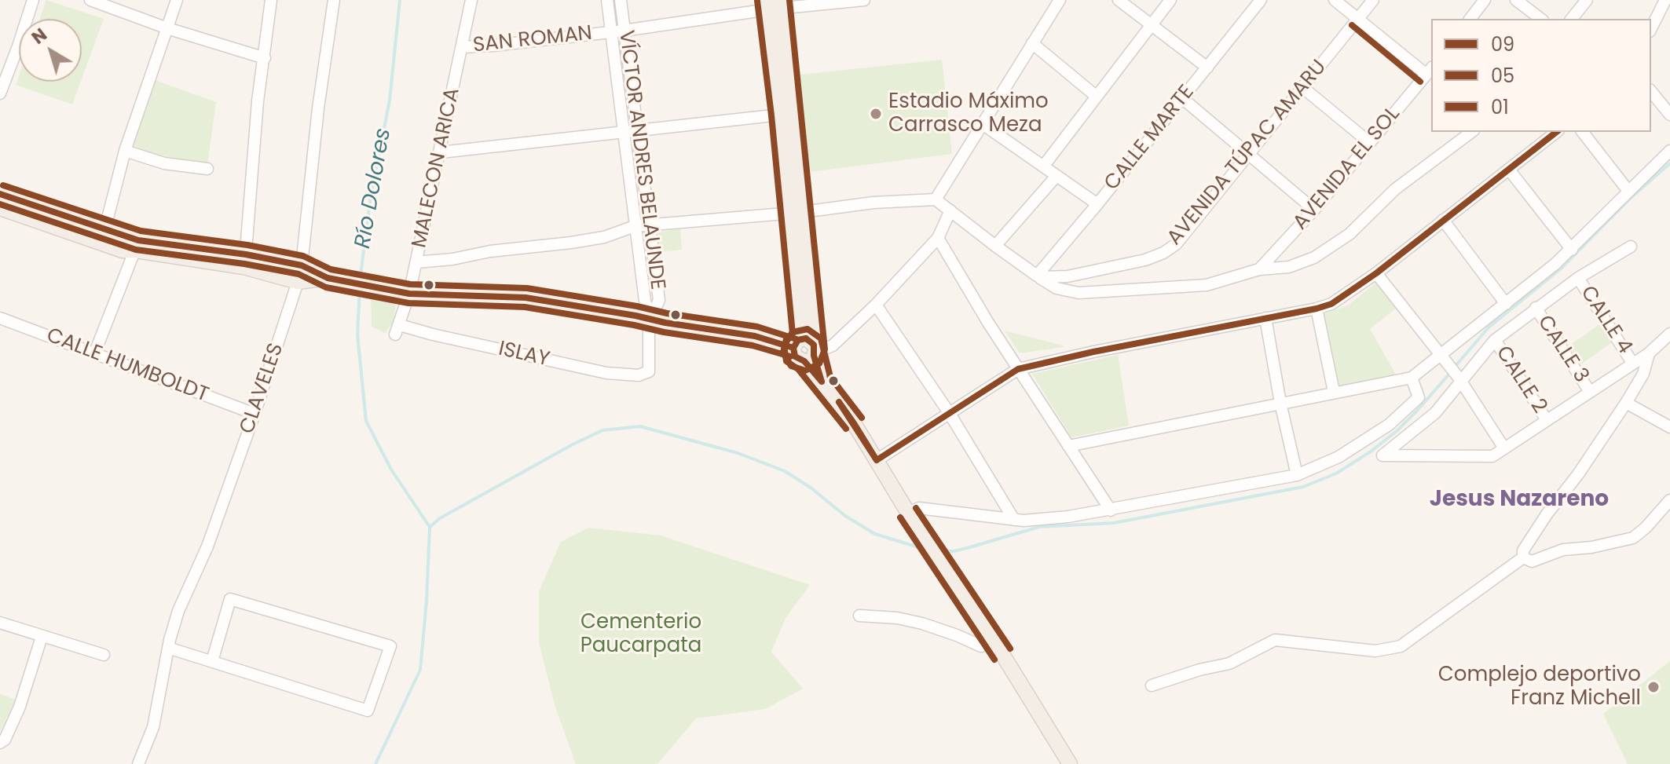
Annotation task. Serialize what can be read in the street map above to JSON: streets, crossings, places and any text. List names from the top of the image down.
{
  "streets": {
    "street": [
      "SAN ROMAN",
      "CALLE MARTE",
      "AVENIDA TÚPAC AMARU",
      "VÍCTOR ANDRES BELAUNDE",
      "MALECON ARICA",
      "AVENIDA EL SOL",
      "CALLE 4",
      "CALLE 3",
      "ISLAY",
      "CALLE HUMBOLDT",
      "CALLE 2",
      "CLAVELES"
    ]
  },
  "crossings": [
    ["SAN ROMAN", "VÍCTOR ANDRES BELAUNDE"],
    ["SAN ROMAN", "MALECON ARICA"],
    ["CALLE MARTE", "AVENIDA TÚPAC AMARU"],
    ["VÍCTOR ANDRES BELAUNDE", "ISLAY"],
    ["MALECON ARICA", "ISLAY"],
    ["CALLE HUMBOLDT", "CLAVELES"]
  ],
  "districts": ["Jesus Nazareno"],
  "water": ["Río Dolores"],
  "parks": ["Cementerio Paucarpata"],
  "places": ["Estadio Máximo Carrasco Meza", "Complejo deportivo Franz Michell"],
  "lines": ["transit line 05", "transit line 09", "transit line 01"],
  "legend": ["09", "05", "01"],
  "north": "top left"
}
